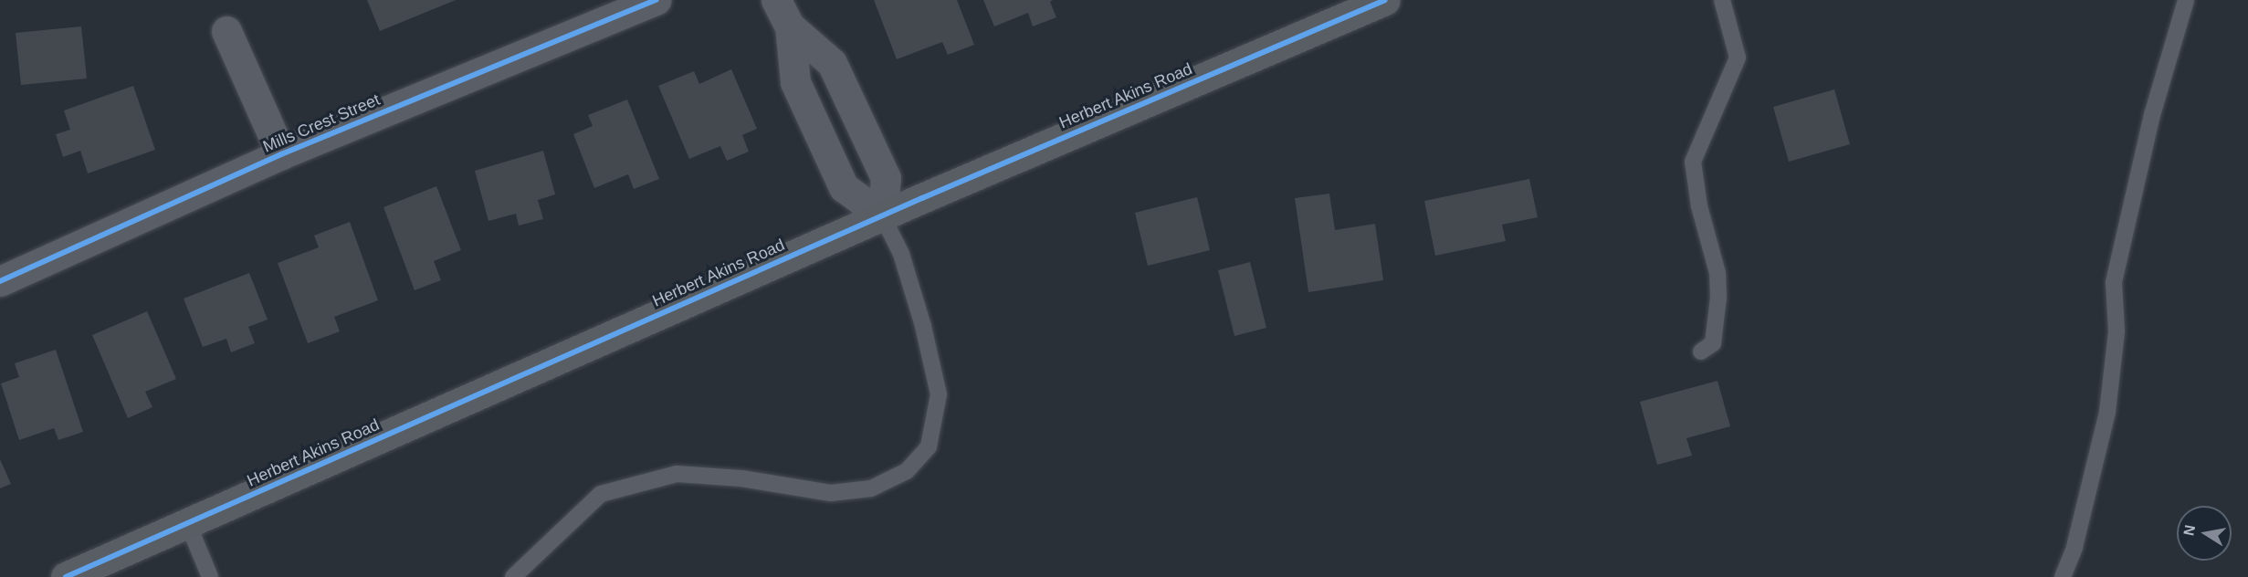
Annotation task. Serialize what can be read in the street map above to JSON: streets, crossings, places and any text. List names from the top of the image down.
{
  "streets": {
    "street": ["Herbert Akins Road", "Mills Crest Street"]
  },
  "north": "left"
}
